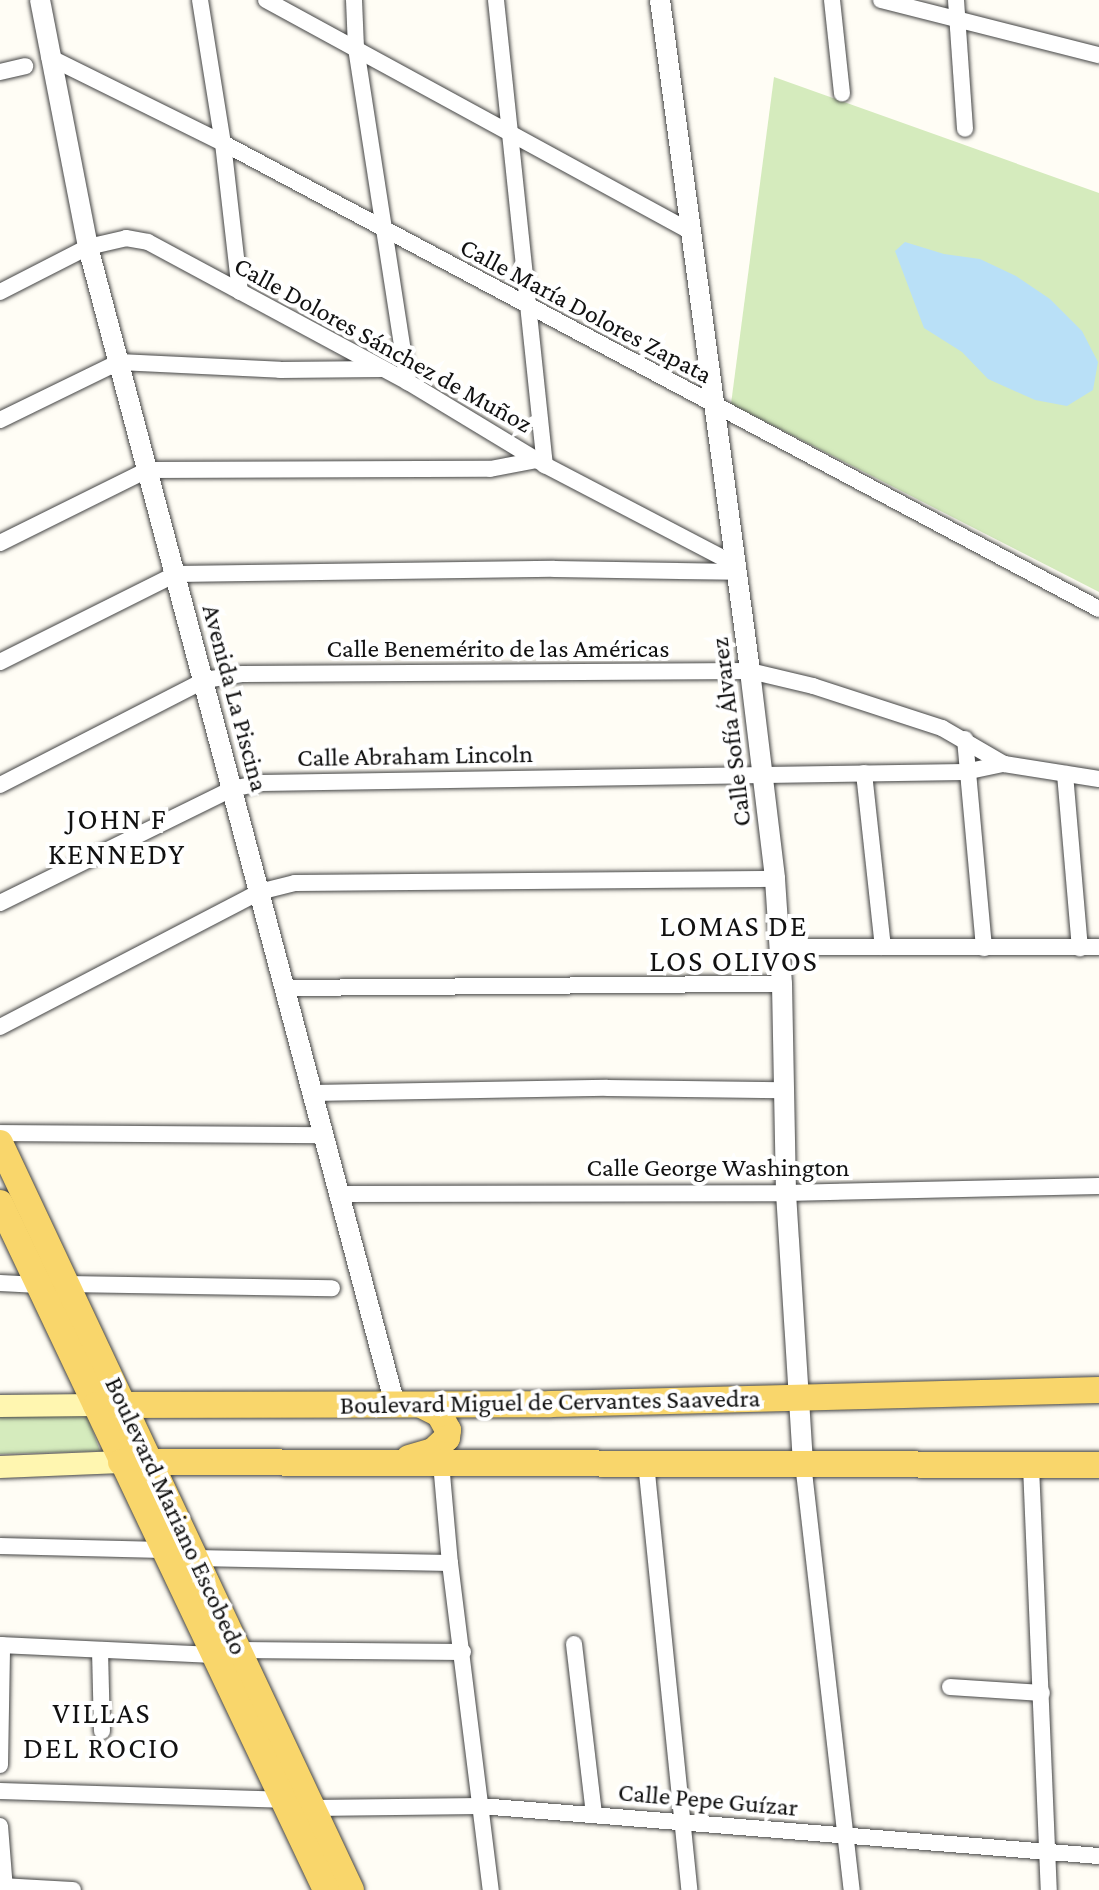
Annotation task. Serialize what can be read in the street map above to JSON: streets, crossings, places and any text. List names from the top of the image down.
{
  "streets": {
    "main road": ["Boulevard Miguel de Cervantes Saavedra", "Boulevard Mariano Escobedo"],
    "street": [
      "Calle María Dolores Zapata",
      "Calle Dolores Sánchez de Muñoz",
      "Calle Benemérito de las Américas",
      "Avenida La Piscina",
      "Calle Sofía Álvarez",
      "Calle Abraham Lincoln",
      "Calle George Washington",
      "Calle Pepe Guízar"
    ]
  },
  "crossings": [
    ["Calle María Dolores Zapata", "Avenida La Piscina"],
    ["Calle María Dolores Zapata", "Calle Sofía Álvarez"],
    ["Calle Dolores Sánchez de Muñoz", "Avenida La Piscina"],
    ["Calle Dolores Sánchez de Muñoz", "Calle Sofía Álvarez"],
    ["Calle Benemérito de las Américas", "Avenida La Piscina"],
    ["Calle Benemérito de las Américas", "Calle Sofía Álvarez"],
    ["Calle Benemérito de las Américas", "Calle Abraham Lincoln"],
    ["Avenida La Piscina", "Calle Abraham Lincoln"],
    ["Avenida La Piscina", "Calle George Washington"],
    ["Avenida La Piscina", "Boulevard Miguel de Cervantes Saavedra"],
    ["Calle Sofía Álvarez", "Calle Abraham Lincoln"],
    ["Calle Sofía Álvarez", "Calle George Washington"],
    ["Calle Sofía Álvarez", "Boulevard Miguel de Cervantes Saavedra"],
    ["Boulevard Miguel de Cervantes Saavedra", "Boulevard Mariano Escobedo"],
    ["Boulevard Mariano Escobedo", "Calle Pepe Guízar"]
  ],
  "districts": ["JOHN F KENNEDY", "LOMAS DE LOS OLIVOS", "VILLAS DEL ROCIO"]
}
